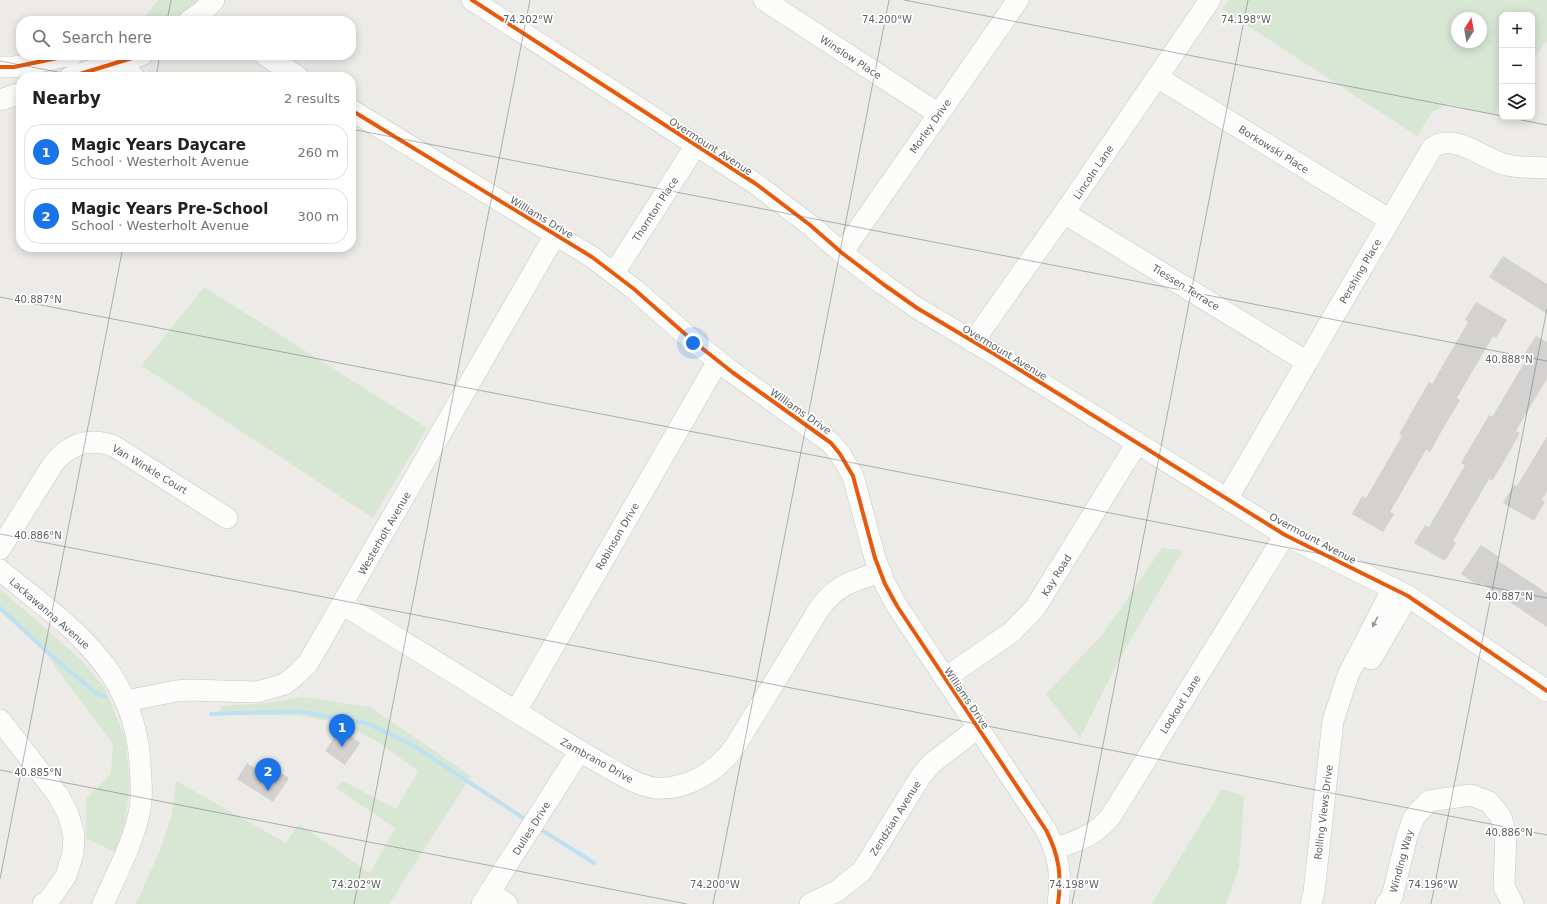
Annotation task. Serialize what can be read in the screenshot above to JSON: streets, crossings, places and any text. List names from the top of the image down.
{
  "streets": {
    "street": [
      "Winslow Place",
      "Morley Drive",
      "Overmount Avenue",
      "Borkowski Place",
      "Lincoln Lane",
      "Thornton Place",
      "Williams Drive",
      "Pershing Place",
      "Tiessen Terrace",
      "Van Winkle Court",
      "Westerholt Avenue",
      "Robinson Drive",
      "Kay Road",
      "Lackawanna Avenue",
      "Lookout Lane",
      "Zambrano Drive",
      "Rolling Views Drive",
      "Zendzian Avenue",
      "Dulles Drive",
      "Winding Way"
    ]
  },
  "crossings": [
    ["Winslow Place", "Morley Drive"],
    ["Morley Drive", "Overmount Avenue"],
    ["Overmount Avenue", "Lincoln Lane"],
    ["Overmount Avenue", "Thornton Place"],
    ["Overmount Avenue", "Pershing Place"],
    ["Overmount Avenue", "Kay Road"],
    ["Overmount Avenue", "Lookout Lane"],
    ["Overmount Avenue", "Rolling Views Drive"],
    ["Borkowski Place", "Lincoln Lane"],
    ["Borkowski Place", "Pershing Place"],
    ["Lincoln Lane", "Tiessen Terrace"],
    ["Thornton Place", "Williams Drive"],
    ["Williams Drive", "Westerholt Avenue"],
    ["Williams Drive", "Robinson Drive"],
    ["Williams Drive", "Kay Road"],
    ["Williams Drive", "Lookout Lane"],
    ["Williams Drive", "Zambrano Drive"],
    ["Williams Drive", "Zendzian Avenue"],
    ["Pershing Place", "Tiessen Terrace"],
    ["Westerholt Avenue", "Lackawanna Avenue"],
    ["Westerholt Avenue", "Zambrano Drive"],
    ["Robinson Drive", "Zambrano Drive"],
    ["Zambrano Drive", "Dulles Drive"]
  ],
  "north": "top",
  "page": {
    "map_buttons": ["+", "−"],
    "search": "Search here",
    "heading": ["Nearby", "2 results"],
    "list": [
      {
        "mark": "1",
        "name": "Magic Years Daycare",
        "note": "School · Westerholt Avenue",
        "value": "260 m"
      },
      {
        "mark": "2",
        "name": "Magic Years Pre-School",
        "note": "School · Westerholt Avenue",
        "value": "300 m"
      }
    ],
    "pins": ["1", "2"]
  },
  "coordinates": [
    "74.202°W",
    "74.200°W",
    "74.198°W",
    "40.887°N",
    "40.888°N",
    "40.886°N",
    "40.885°N",
    "74.196°W"
  ]
}
